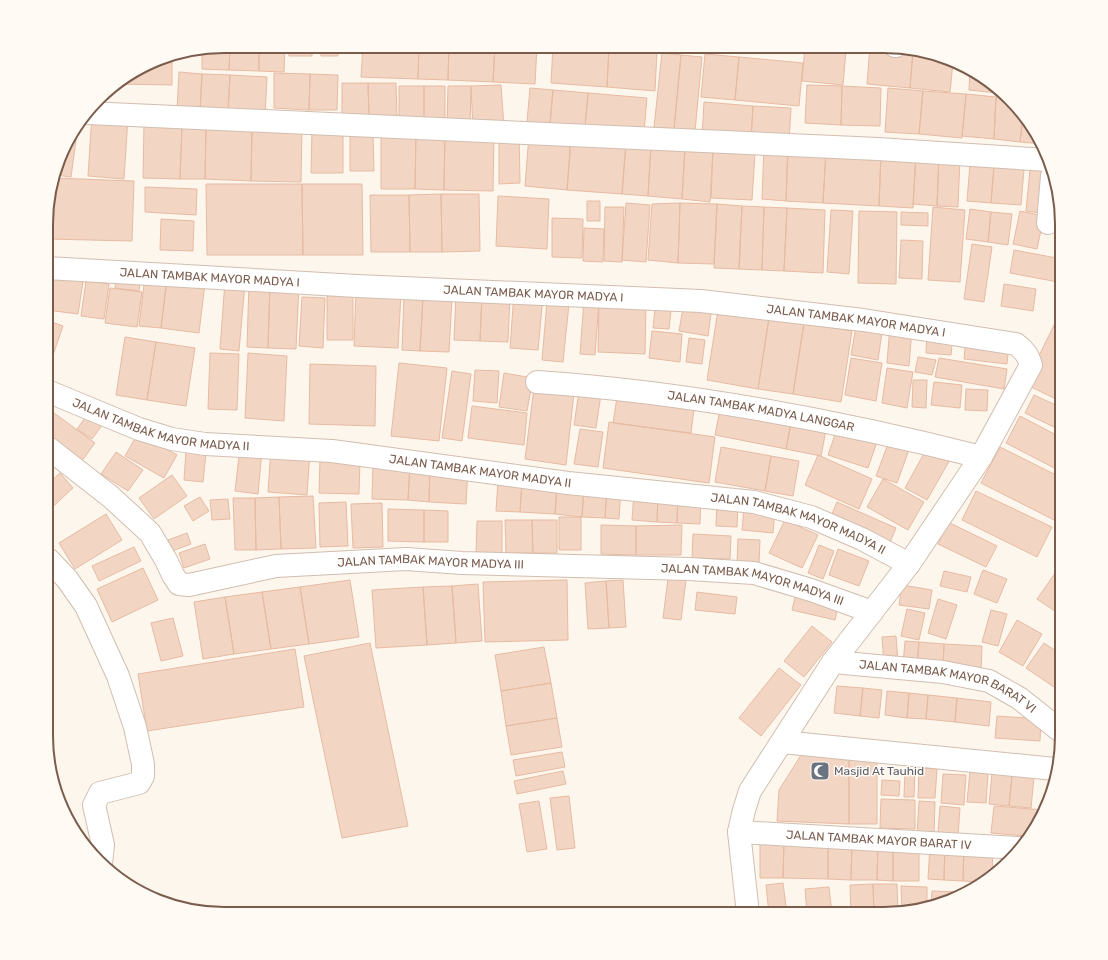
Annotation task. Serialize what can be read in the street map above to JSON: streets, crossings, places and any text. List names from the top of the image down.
{
  "streets": {
    "street": [
      "JALAN TAMBAK MAYOR MADYA I",
      "JALAN TAMBAK MADYA LANGGAR",
      "JALAN TAMBAK MAYOR MADYA II",
      "JALAN TAMBAK MAYOR MADYA III",
      "JALAN TAMBAK MAYOR BARAT VI",
      "JALAN TAMBAK MAYOR BARAT IV"
    ]
  },
  "crossings": [
    ["JALAN TAMBAK MAYOR MADYA I", "JALAN TAMBAK MADYA LANGGAR"]
  ],
  "places": {
    "mosque": ["Masjid At Tauhid"]
  }
}
